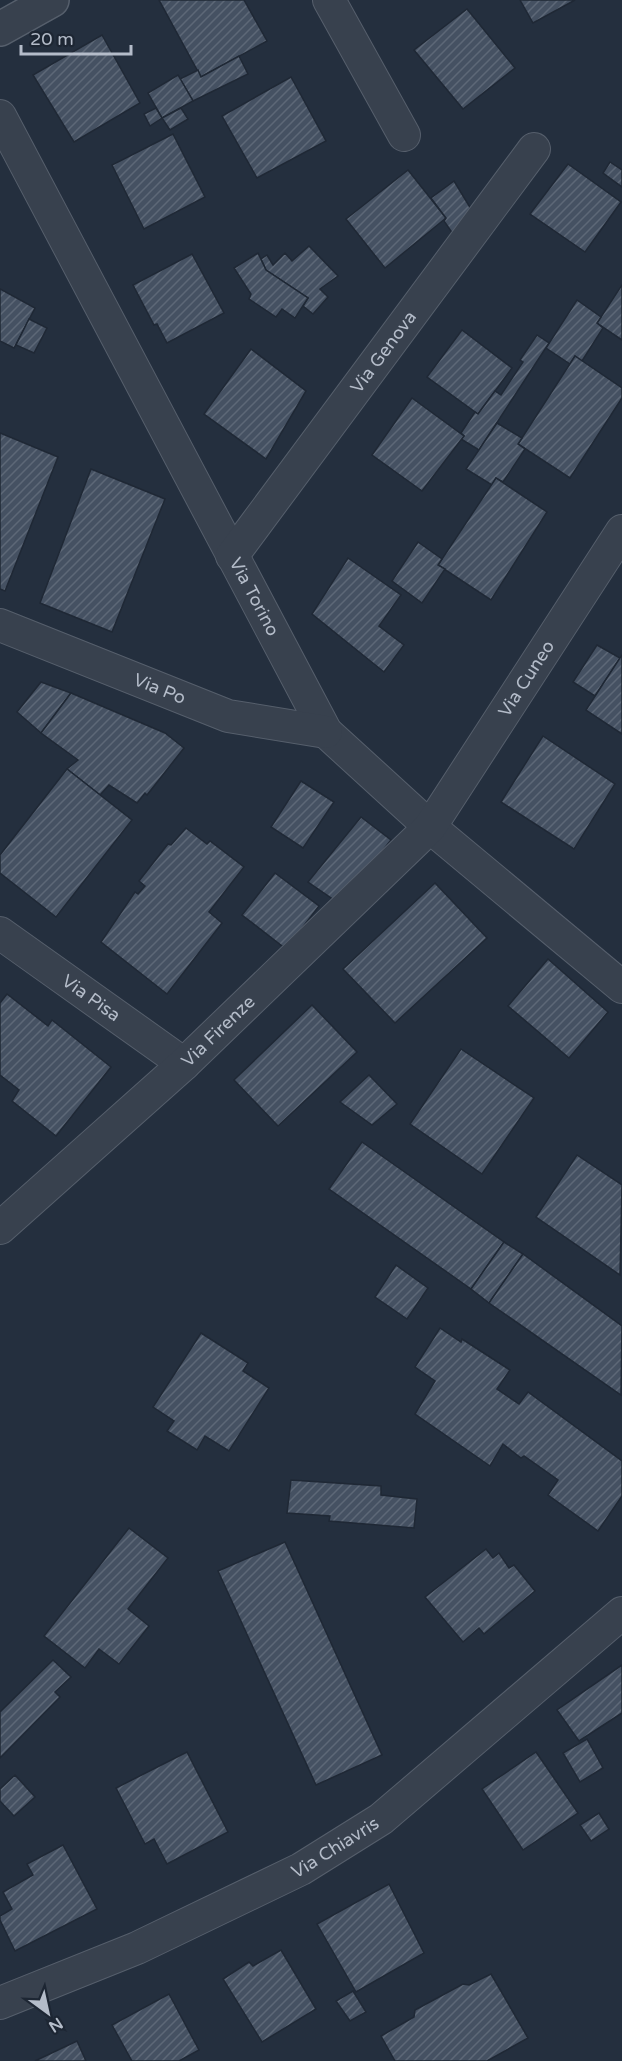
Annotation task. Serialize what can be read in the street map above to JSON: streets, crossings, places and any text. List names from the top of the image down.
{
  "streets": {
    "street": [
      "Via Genova",
      "Via Torino",
      "Via Cuneo",
      "Via Po",
      "Via Pisa",
      "Via Firenze",
      "Via Chiavris"
    ]
  },
  "crossings": [
    ["Via Genova", "Via Torino"],
    ["Via Torino", "Via Cuneo"],
    ["Via Torino", "Via Po"],
    ["Via Torino", "Via Firenze"],
    ["Via Cuneo", "Via Firenze"],
    ["Via Pisa", "Via Firenze"]
  ],
  "scale_bar": "20 m",
  "north": "bottom right"
}
